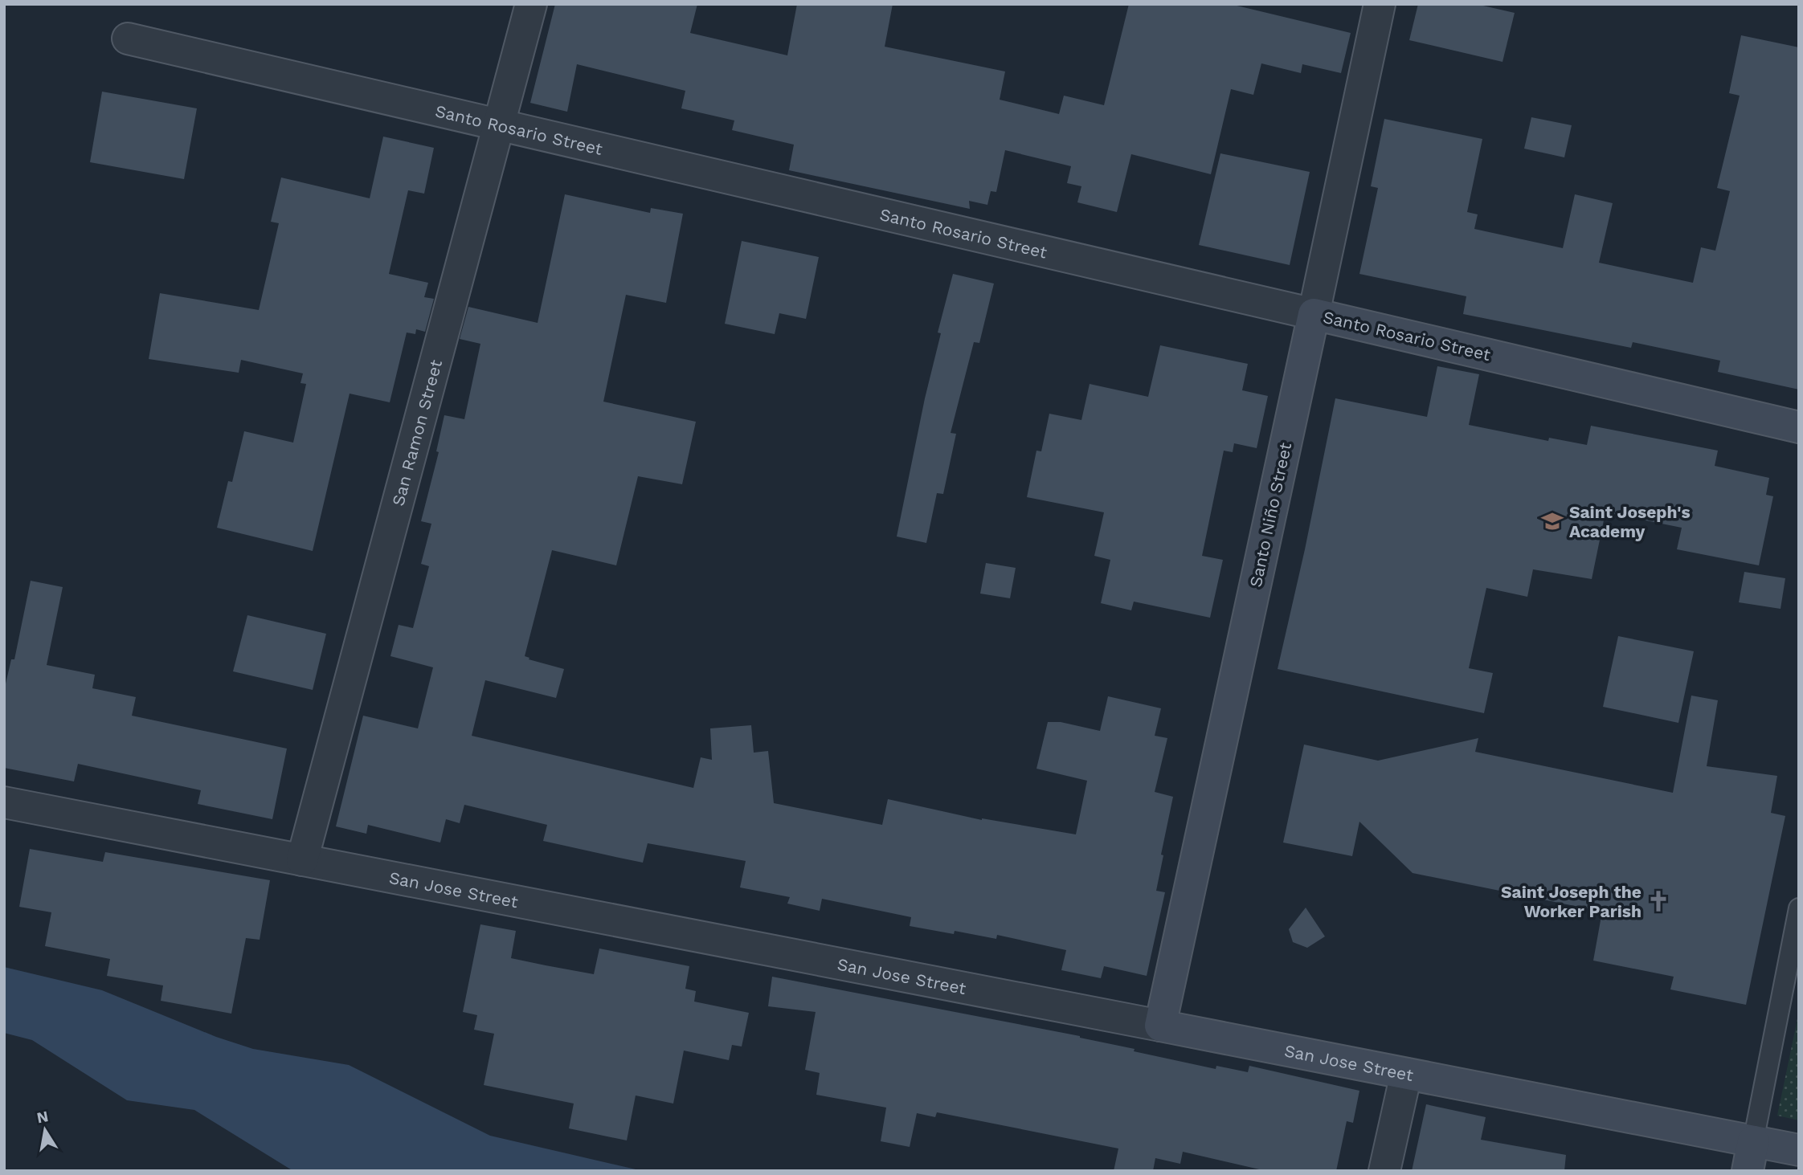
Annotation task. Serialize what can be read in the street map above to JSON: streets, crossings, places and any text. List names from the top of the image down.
{
  "streets": {
    "main road": ["Santo Rosario Street", "Santo Niño Street", "San Jose Street"],
    "street": ["San Ramon Street"]
  },
  "crossings": [
    ["Santo Rosario Street", "San Ramon Street"],
    ["Santo Rosario Street", "Santo Niño Street"],
    ["San Ramon Street", "San Jose Street"],
    ["Santo Niño Street", "San Jose Street"]
  ],
  "places": {
    "school or university": ["Saint Joseph's Academy"],
    "church": ["Saint Joseph the Worker Parish"]
  },
  "north": "top"
}
